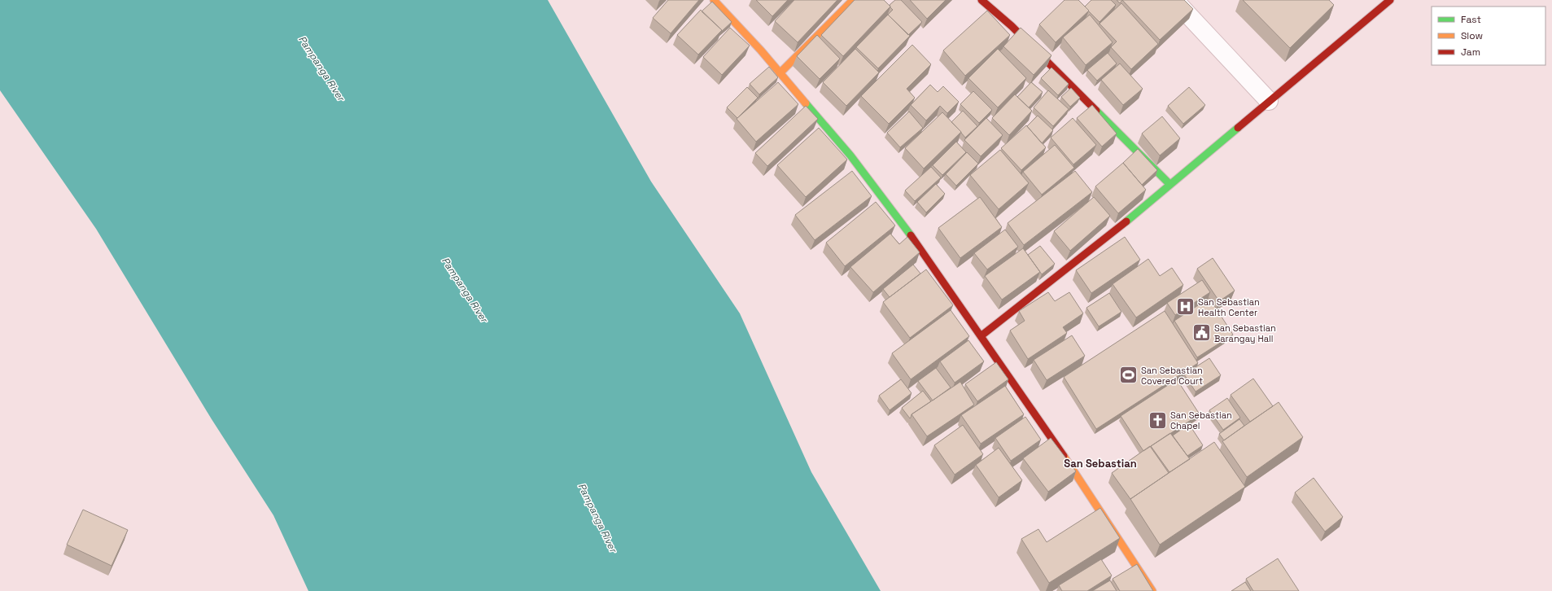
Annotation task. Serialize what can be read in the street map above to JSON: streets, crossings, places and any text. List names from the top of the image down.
{
  "districts": ["San Sebastian"],
  "water": ["Pampanga River"],
  "places": {
    "hospital": ["San Sebastian Health Center"],
    "public building": ["San Sebastian Barangay Hall"],
    "sports": ["San Sebastian Covered Court"],
    "church": ["San Sebastian Chapel"]
  },
  "legend": ["Fast", "Slow", "Jam"]
}
